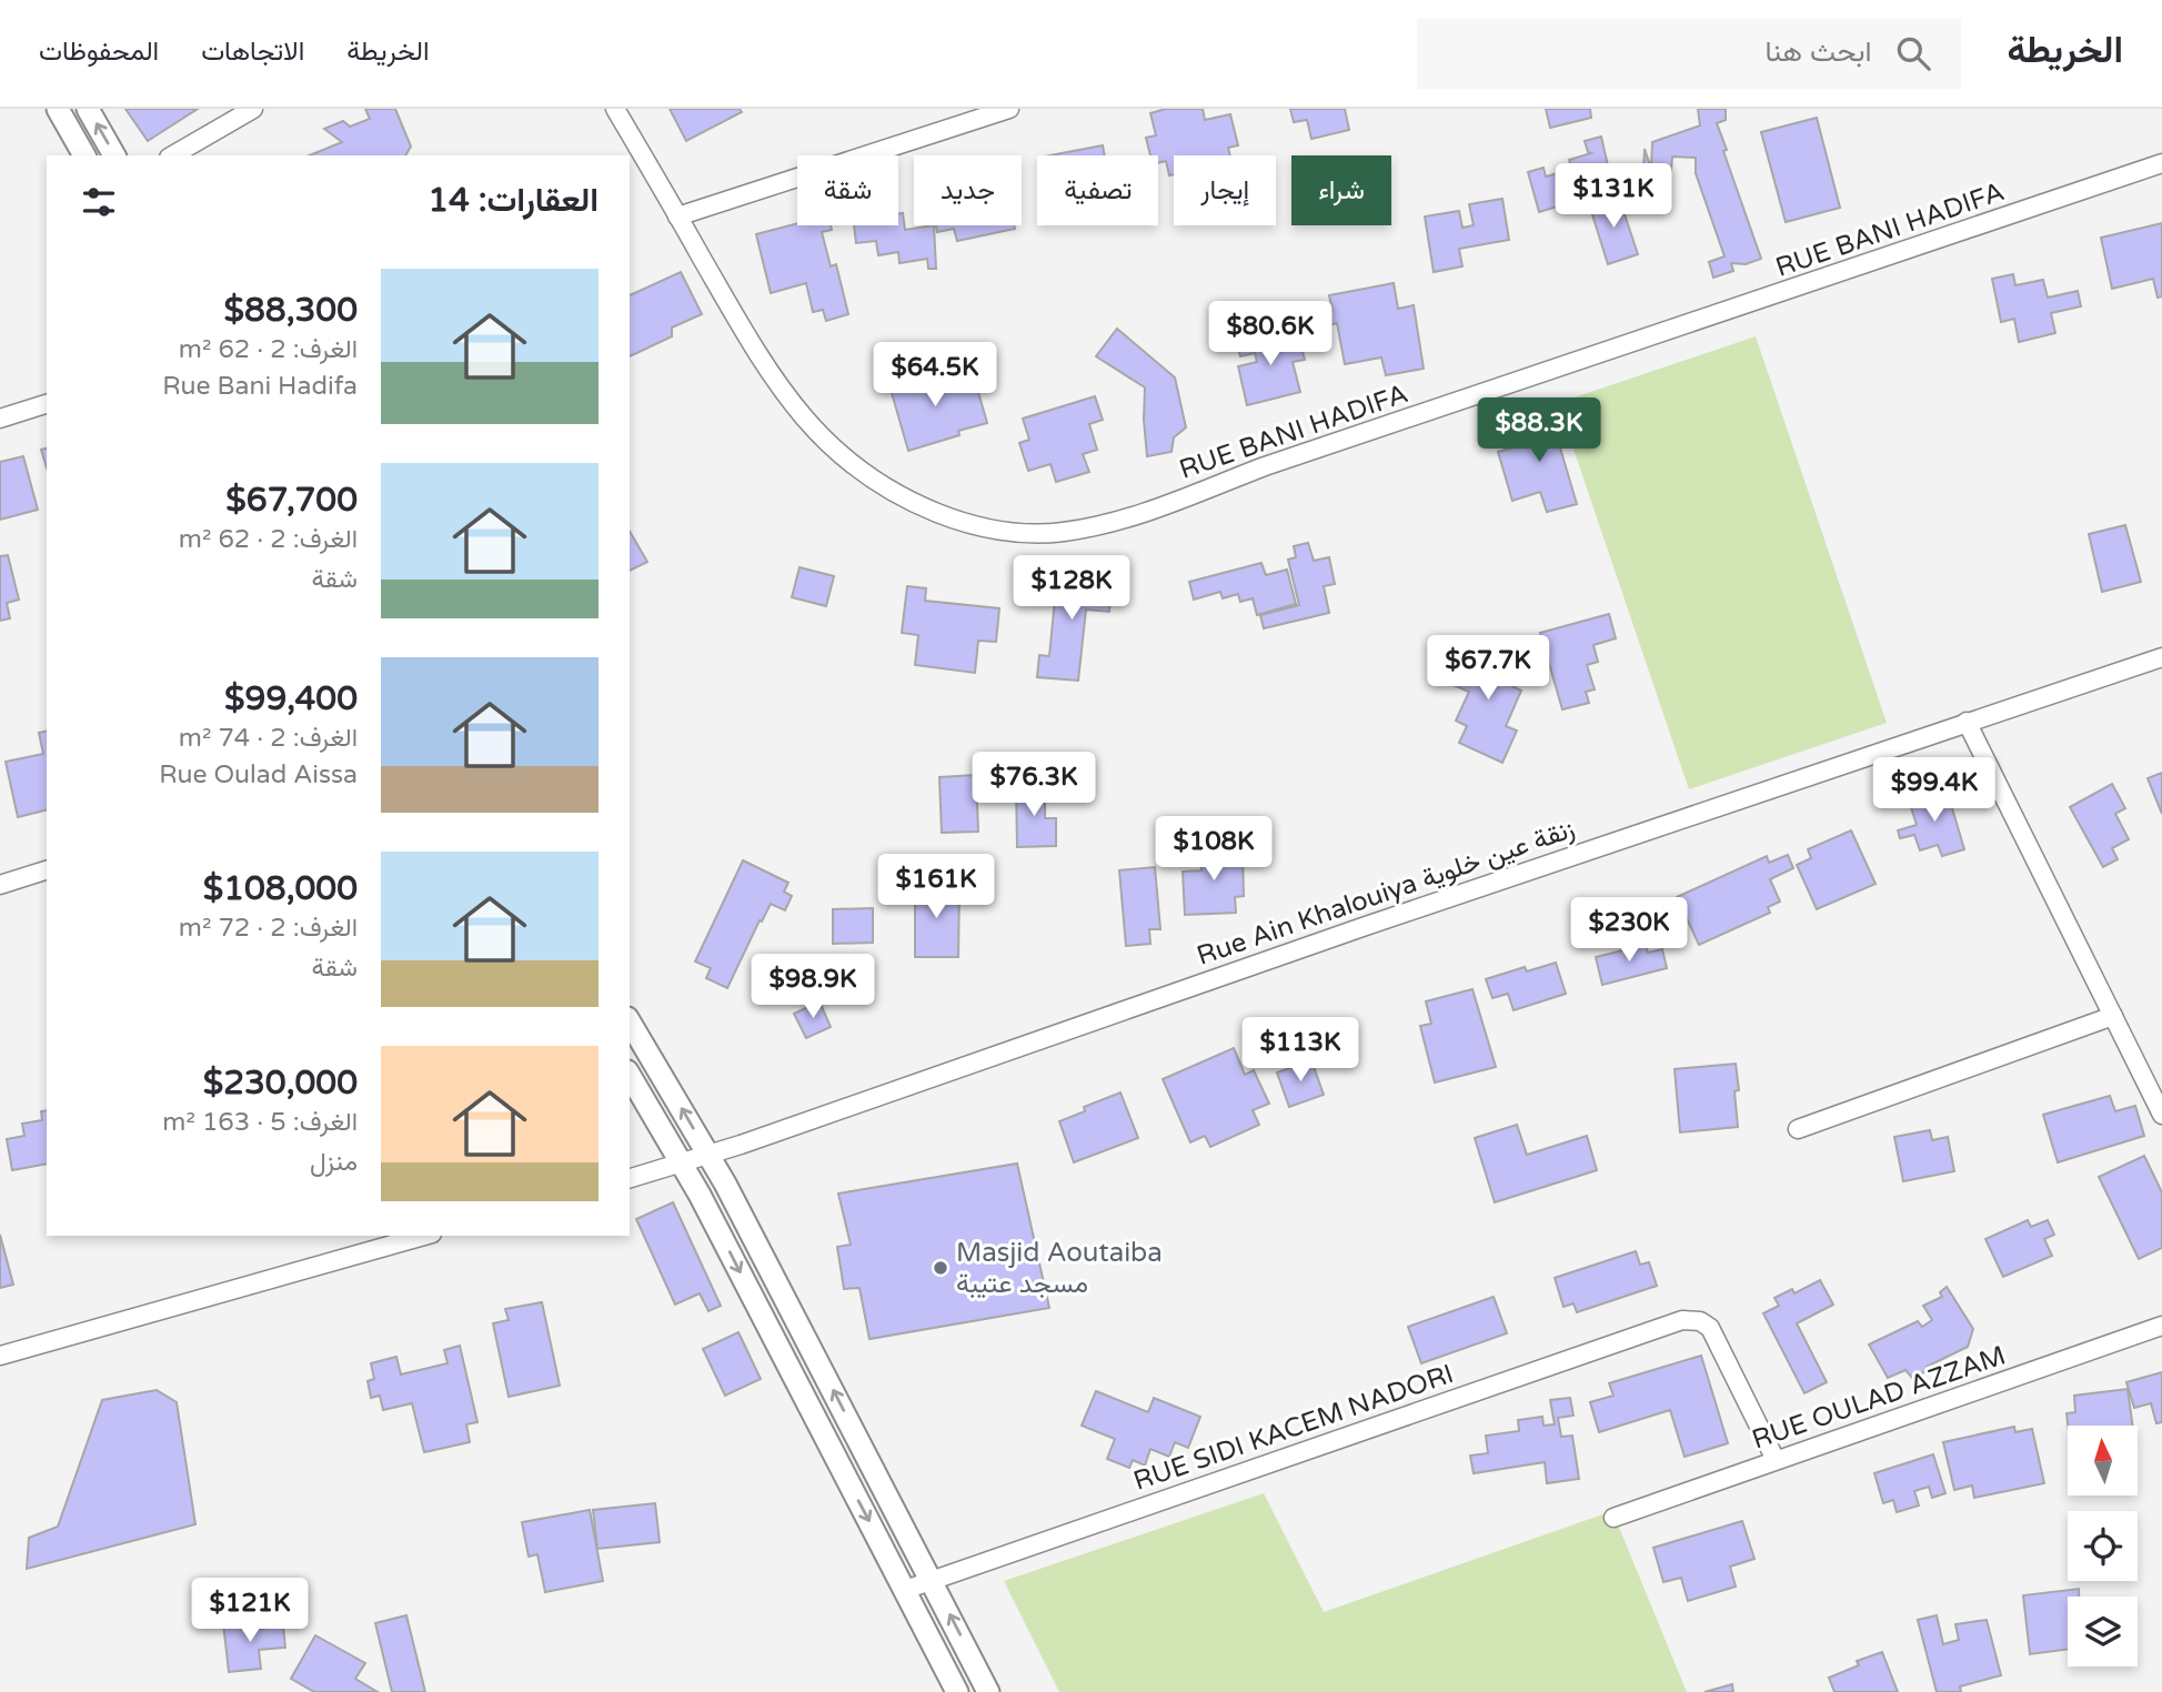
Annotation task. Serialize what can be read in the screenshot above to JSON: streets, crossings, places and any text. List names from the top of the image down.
{
  "streets": {
    "street": [
      "RUE BANI HADIFA",
      "Rue Ain Khalouiya زنقة عين خلوية",
      "RUE OULAD AZZAM",
      "RUE SIDI KACEM NADORI"
    ]
  },
  "crossings": [
    ["RUE OULAD AZZAM", "RUE SIDI KACEM NADORI"]
  ],
  "places": ["Masjid Aoutaiba مسجد عتيبة"],
  "north": "top",
  "page": {
    "header": "الخريطة",
    "search": "ابحث هنا",
    "nav": ["الخريطة", "الاتجاهات", "المحفوظات"],
    "chip": [
      "شراء",
      "إيجار",
      "تصفية",
      "جديد",
      "شقة"
    ],
    "heading": "العقارات: 14",
    "price": [
      "$131K",
      "$80.6K",
      "$64.5K",
      "$88.3K",
      "$128K",
      "$67.7K",
      "$76.3K",
      "$99.4K",
      "$108K",
      "$161K",
      "$230K",
      "$98.9K",
      "$113K",
      "$121K"
    ],
    "list": [
      {
        "name": "$88,300",
        "note": "الغرف: 2 · 62 m² · Rue Bani Hadifa"
      },
      {
        "name": "$67,700",
        "note": "الغرف: 2 · 62 m² · شقة"
      },
      {
        "name": "$99,400",
        "note": "الغرف: 2 · 74 m² · Rue Oulad Aissa"
      },
      {
        "name": "$108,000",
        "note": "الغرف: 2 · 72 m² · شقة"
      },
      {
        "name": "$230,000",
        "note": "الغرف: 5 · 163 m² · منزل"
      }
    ]
  }
}
